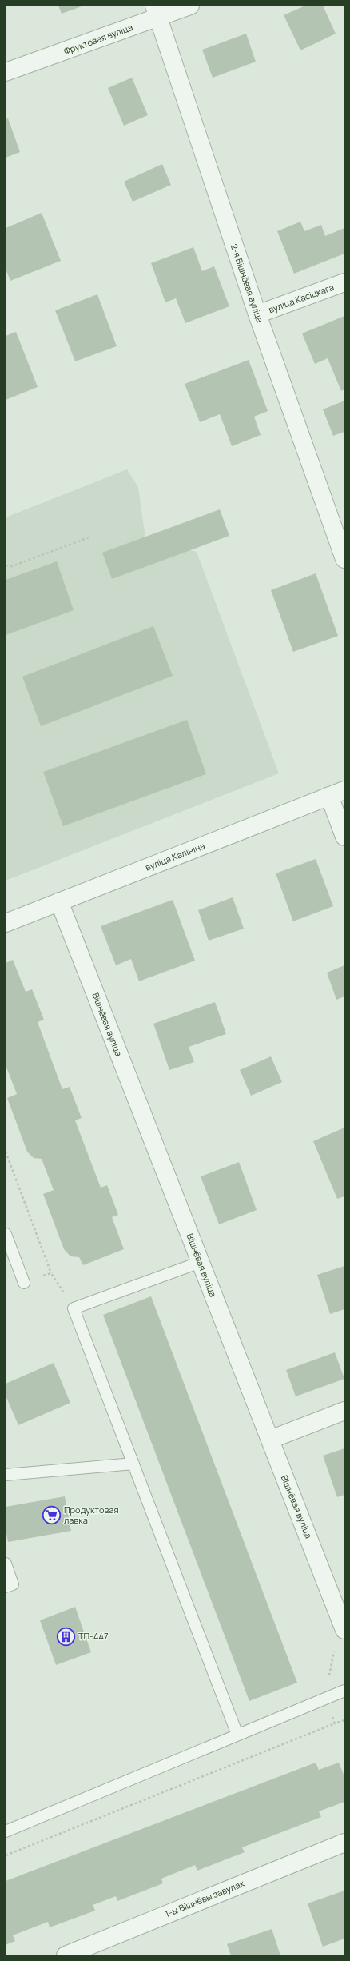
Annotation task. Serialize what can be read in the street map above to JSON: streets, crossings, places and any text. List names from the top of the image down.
{
  "streets": {
    "street": [
      "Фруктовая вуліца",
      "2-я Вішнёвая вуліца",
      "вуліца Касіцкага",
      "вуліца Калініна",
      "Вішнёвая вуліца",
      "1-ы Вішнёвы завулак"
    ]
  },
  "crossings": [
    ["Фруктовая вуліца", "2-я Вішнёвая вуліца"],
    ["2-я Вішнёвая вуліца", "вуліца Касіцкага"],
    ["вуліца Калініна", "Вішнёвая вуліца"]
  ],
  "places": {
    "supermarket": ["Продуктовая лавка"],
    "building": ["ТП-447"]
  }
}
